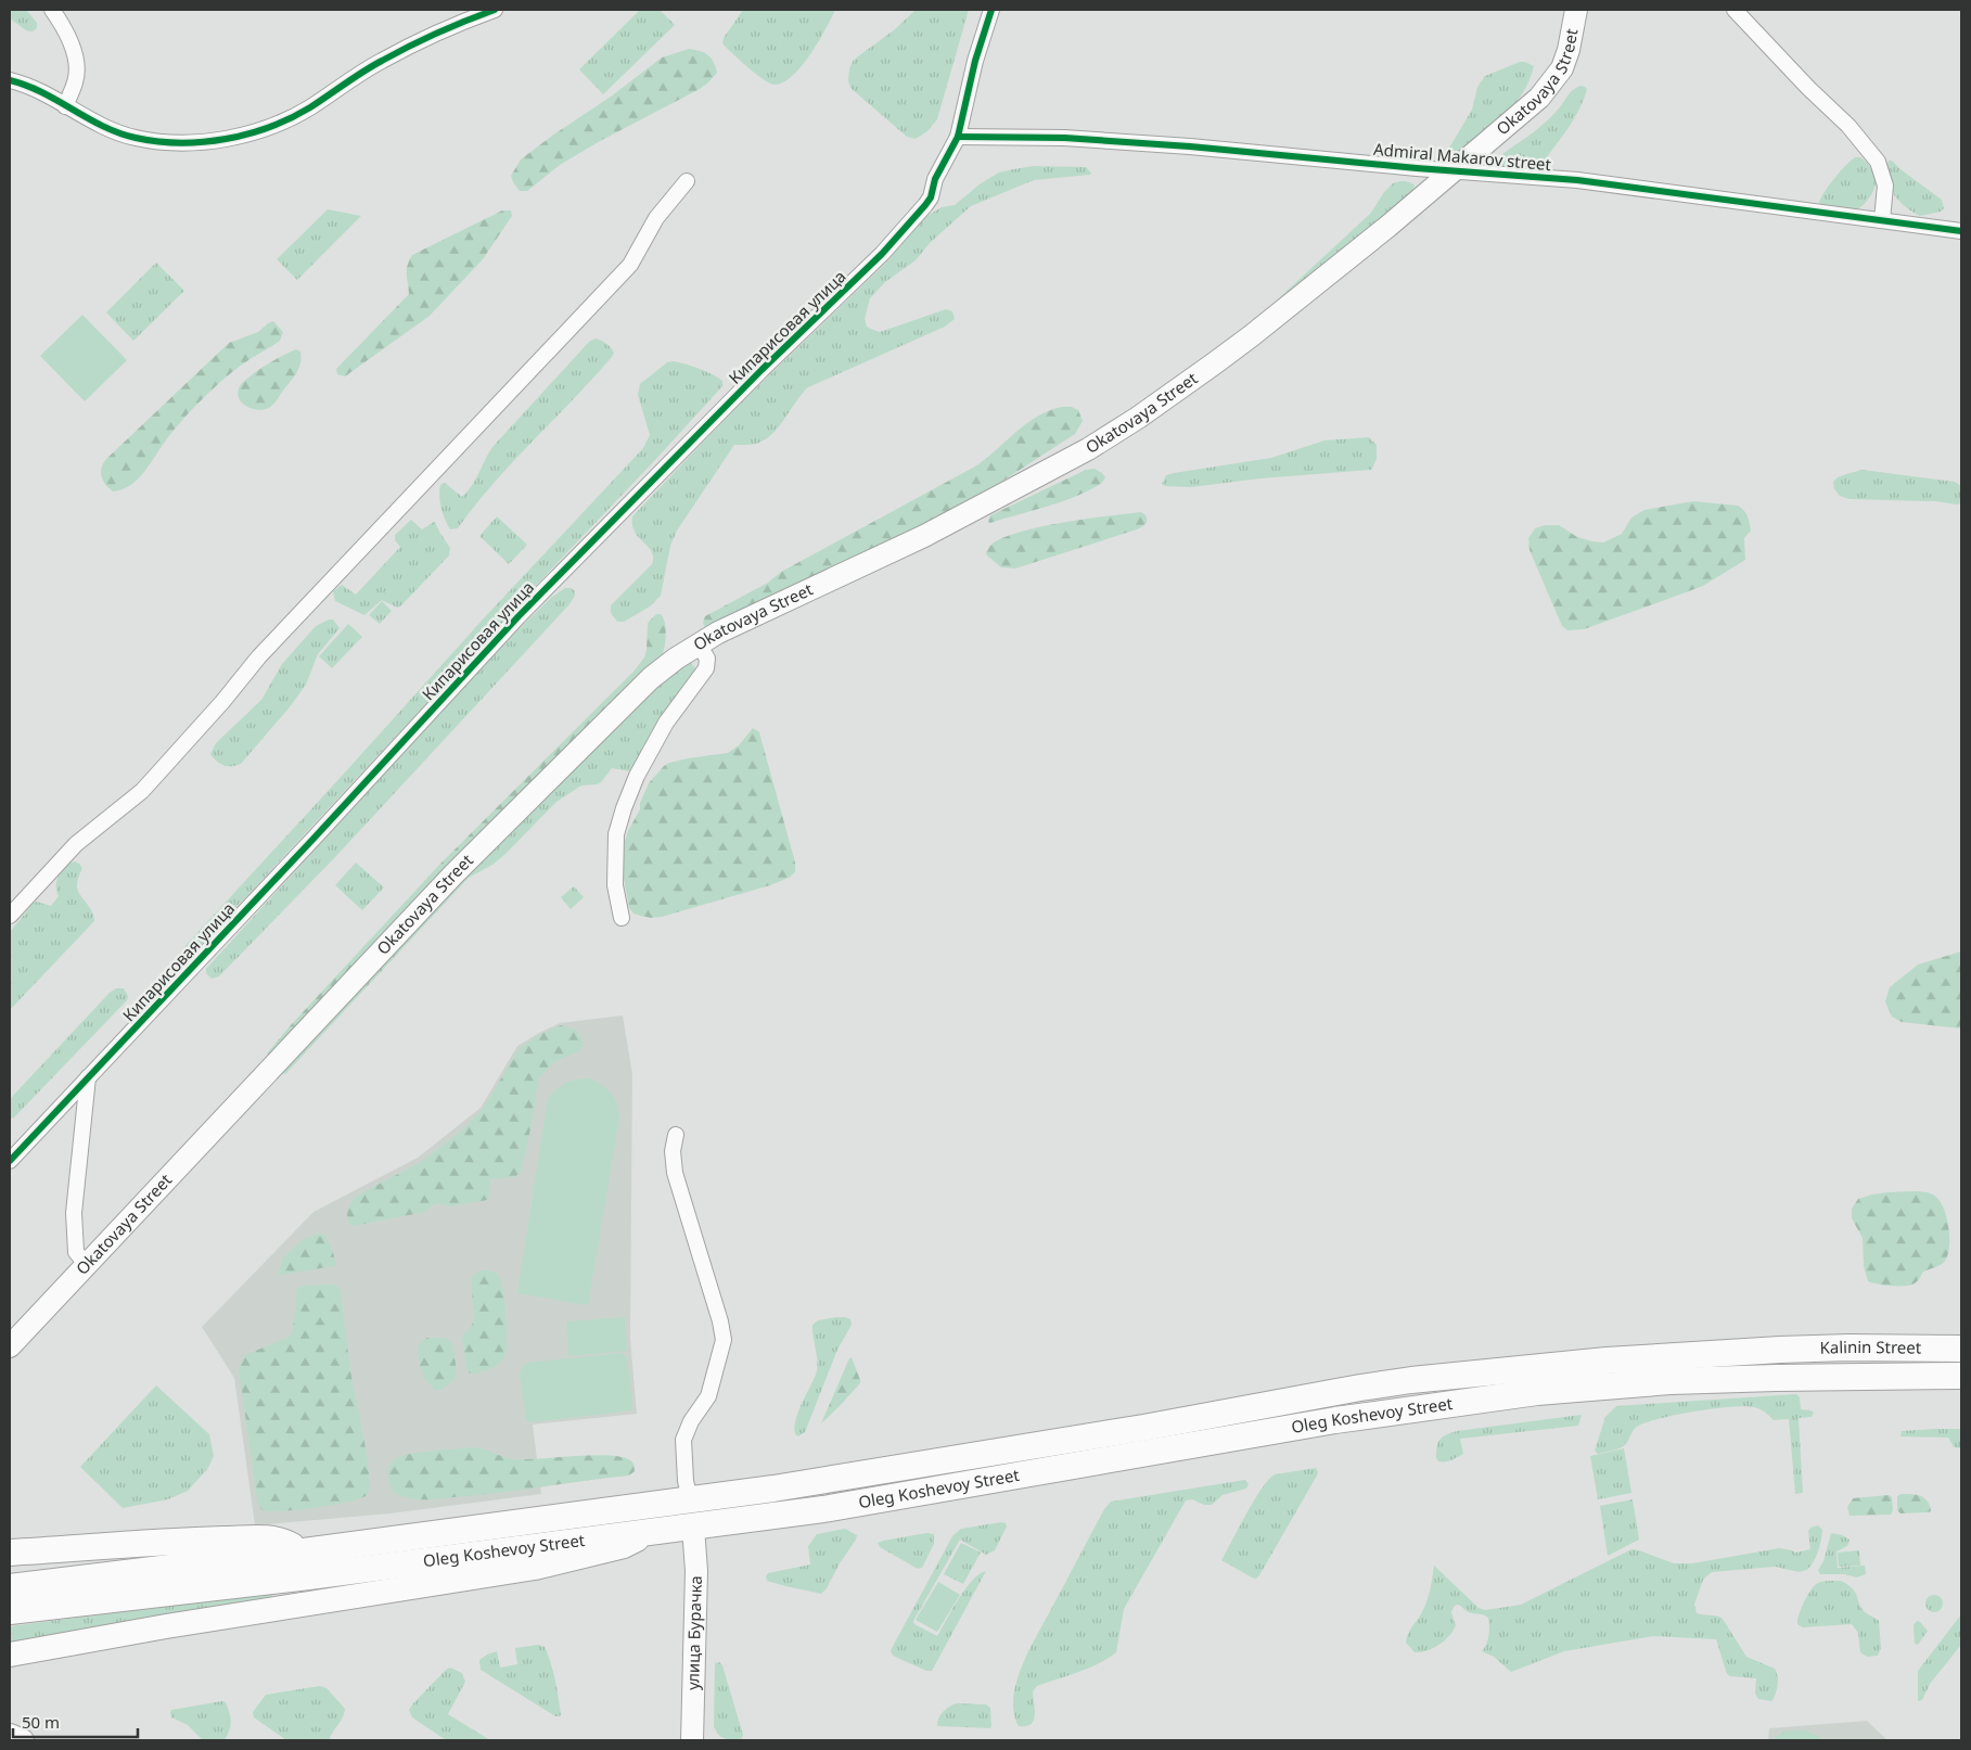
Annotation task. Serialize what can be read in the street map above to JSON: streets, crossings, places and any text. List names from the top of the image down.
{
  "streets": {
    "highway": ["Kalinin Street", "Oleg Koshevoy Street"],
    "main road": ["Okatovaya Street", "улица Бурачка"],
    "street": ["Admiral Makarov street", "Кипарисовая улица"]
  },
  "crossings": [
    ["Okatovaya Street", "Admiral Makarov street"],
    ["Admiral Makarov street", "Кипарисовая улица"],
    ["Kalinin Street", "Oleg Koshevoy Street"],
    ["Oleg Koshevoy Street", "улица Бурачка"]
  ],
  "scale_bar": "50 m"
}
